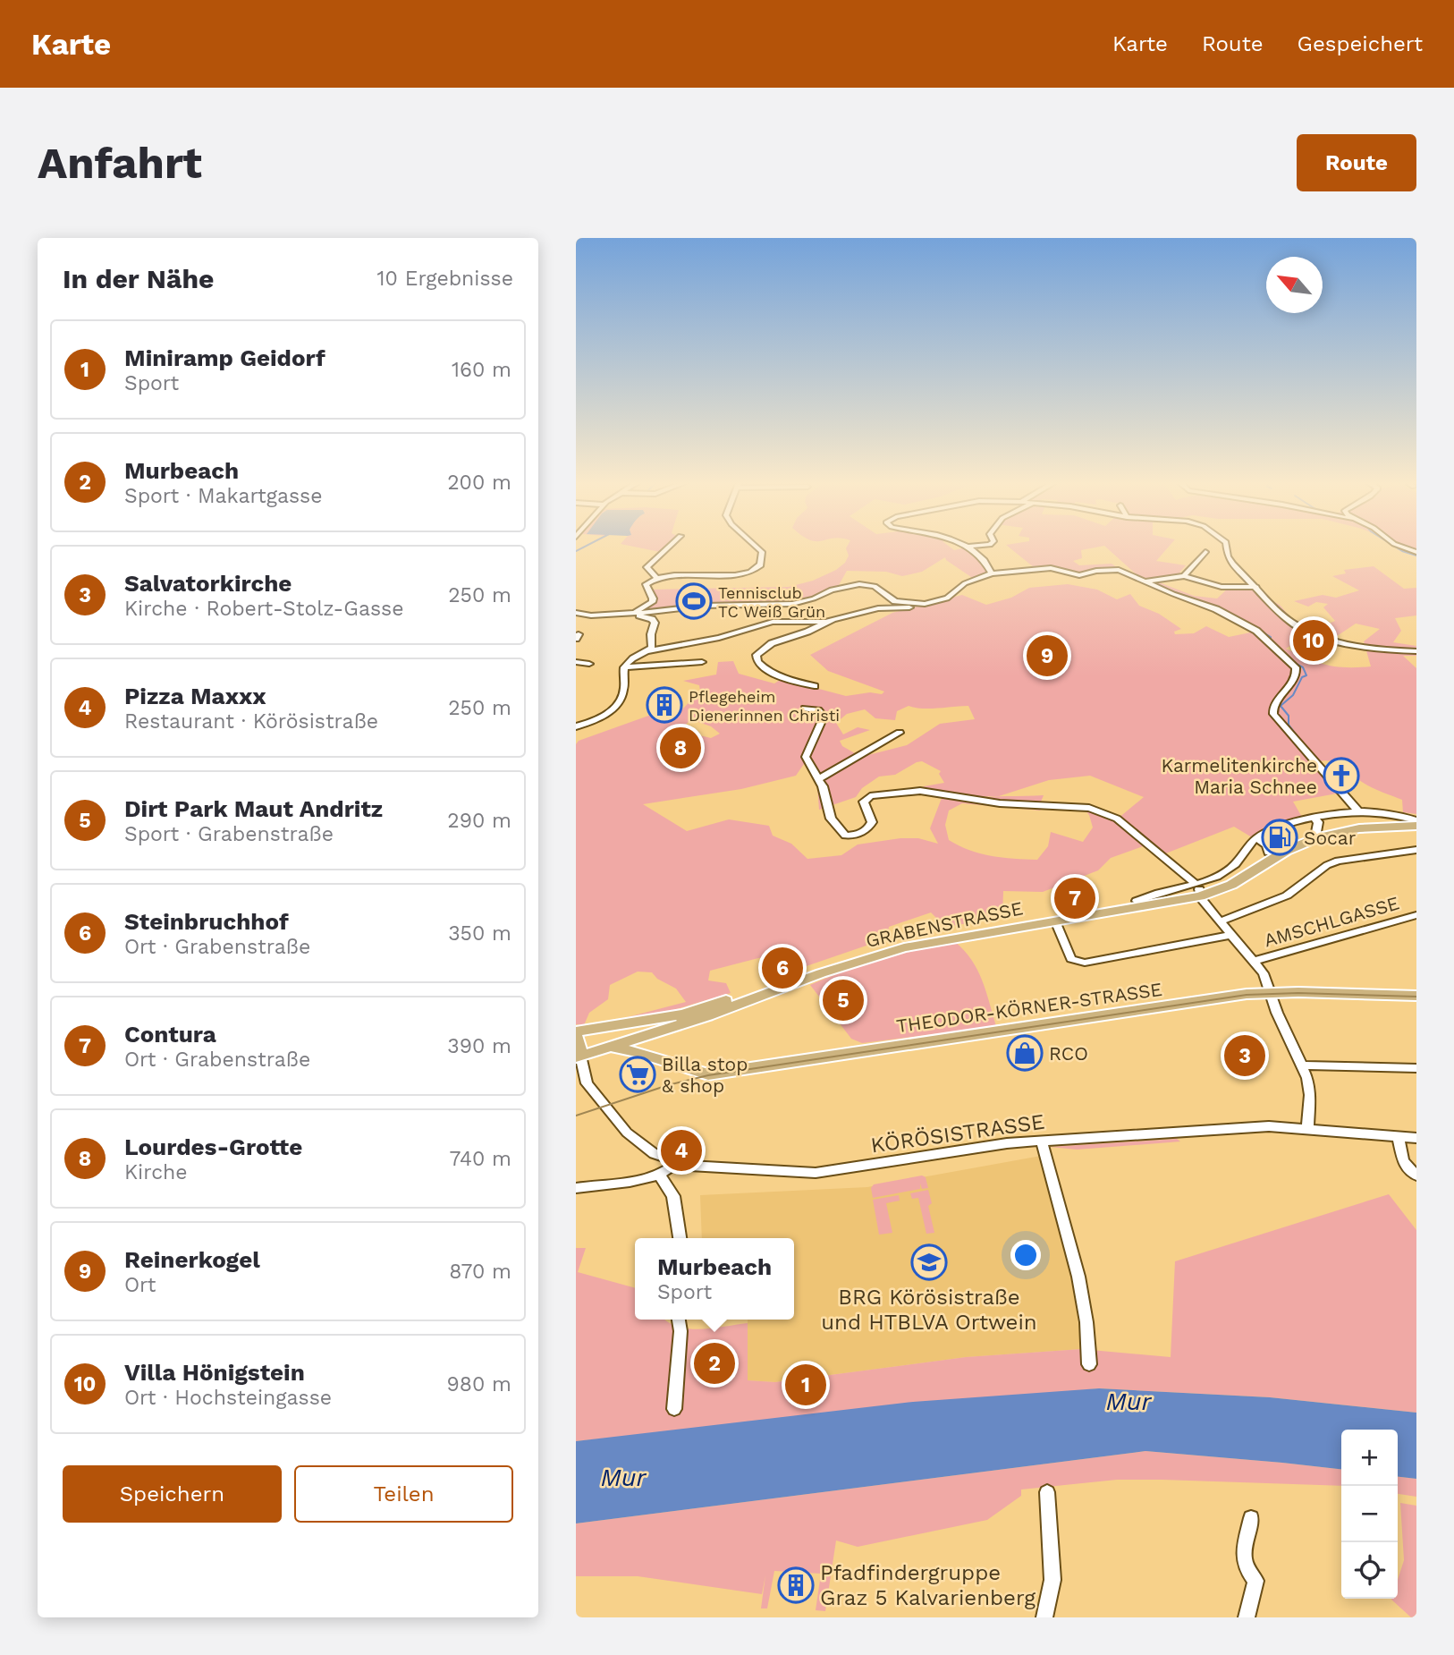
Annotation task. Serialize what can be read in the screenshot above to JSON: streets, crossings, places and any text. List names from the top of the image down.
{
  "streets": {
    "main road": ["GRABENSTRASSE", "THEODOR-KÖRNER-STRASSE"],
    "street": ["AMSCHLGASSE", "KÖRÖSISTRASSE"]
  },
  "crossings": [
    ["GRABENSTRASSE", "THEODOR-KÖRNER-STRASSE"],
    ["GRABENSTRASSE", "KÖRÖSISTRASSE"]
  ],
  "water": ["Mur"],
  "places": {
    "sports": ["Tennisclub TC Weiß Grün"],
    "building": ["Pflegeheim Dienerinnen Christi", "Pfadfindergruppe Graz 5 Kalvarienberg"],
    "church": ["Karmelitenkirche Maria Schnee"],
    "fuel station": ["Socar"],
    "shop": ["RCO"],
    "supermarket": ["Billa stop & shop"],
    "school or university": ["BRG Körösistraße und HTBLVA Ortwein"]
  },
  "north": "top left",
  "page": {
    "header": "Karte",
    "nav": ["Karte", "Route", "Gespeichert"],
    "buttons": [
      "Route",
      ["Speichern", "Teilen"]
    ],
    "title": "Anfahrt",
    "heading": ["In der Nähe", "10 Ergebnisse"],
    "list": [
      {
        "mark": "1",
        "name": "Miniramp Geidorf",
        "note": "Sport",
        "value": "160 m"
      },
      {
        "mark": "2",
        "name": "Murbeach",
        "note": "Sport · Makartgasse",
        "value": "200 m"
      },
      {
        "mark": "3",
        "name": "Salvatorkirche",
        "note": "Kirche · Robert-Stolz-Gasse",
        "value": "250 m"
      },
      {
        "mark": "4",
        "name": "Pizza Maxxx",
        "note": "Restaurant · Körösistraße",
        "value": "250 m"
      },
      {
        "mark": "5",
        "name": "Dirt Park Maut Andritz",
        "note": "Sport · Grabenstraße",
        "value": "290 m"
      },
      {
        "mark": "6",
        "name": "Steinbruchhof",
        "note": "Ort · Grabenstraße",
        "value": "350 m"
      },
      {
        "mark": "7",
        "name": "Contura",
        "note": "Ort · Grabenstraße",
        "value": "390 m"
      },
      {
        "mark": "8",
        "name": "Lourdes-Grotte",
        "note": "Kirche",
        "value": "740 m"
      },
      {
        "mark": "9",
        "name": "Reinerkogel",
        "note": "Ort",
        "value": "870 m"
      },
      {
        "mark": "10",
        "name": "Villa Hönigstein",
        "note": "Ort · Hochsteingasse",
        "value": "980 m"
      }
    ],
    "pins": [
      "10",
      "9",
      "8",
      "7",
      "6",
      "5",
      "3",
      "4",
      "2",
      "1"
    ],
    "popup": ["Murbeach", "Sport"],
    "map_buttons": ["+", "−"]
  }
}
